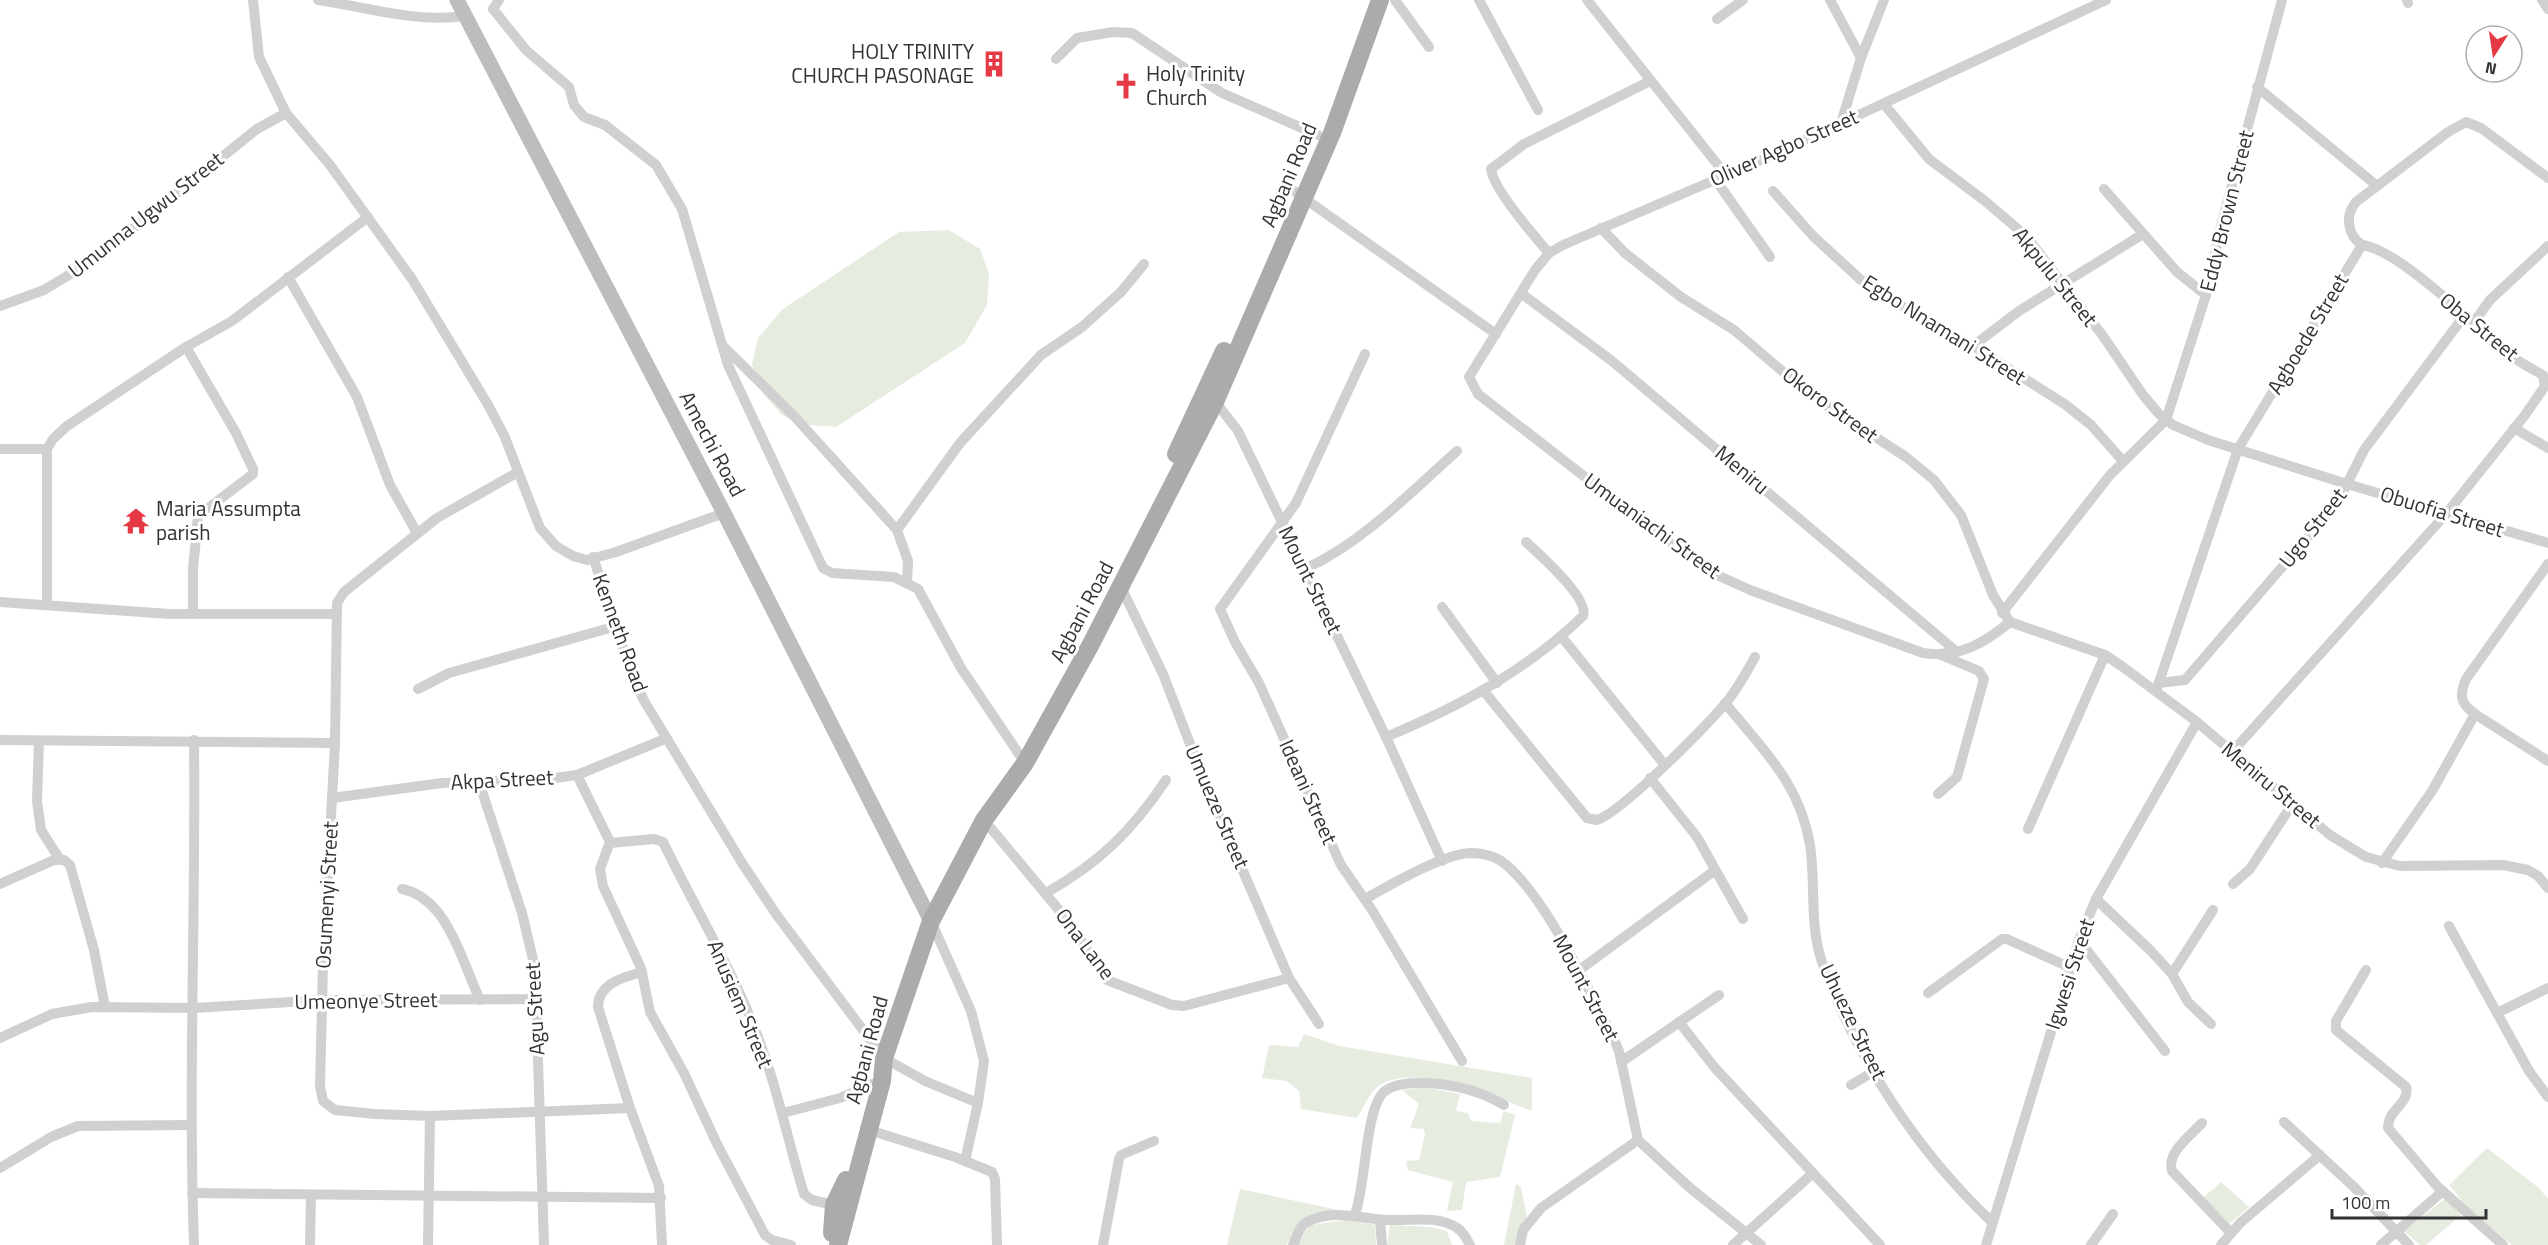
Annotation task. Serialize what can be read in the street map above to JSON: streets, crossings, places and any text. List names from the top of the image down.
{
  "streets": {
    "main road": ["Agbani Road", "Amechi Road"],
    "street": [
      "Oliver Agbo Street",
      "Eddy Brown Street",
      "Umunna Ugwu Street",
      "Akpulu Street",
      "Oba Street",
      "Egbo Nnamani Street",
      "Agboede Street",
      "Okoro Street",
      "Meniru",
      "Obuofia Street",
      "Umuaniachi Street",
      "Ugo Street",
      "Mount Street",
      "Kenneth Road",
      "Akpa Street",
      "Meniru Street",
      "Ideani Street",
      "Umueze Street",
      "Osumenyi Street",
      "Ona Lane",
      "Igwesi Street",
      "Umeonye Street",
      "Anusiem Street",
      "Agu Street",
      "Uhueze Street"
    ]
  },
  "crossings": [
    ["Oliver Agbo Street", "Akpulu Street"],
    ["Oliver Agbo Street", "Okoro Street"],
    ["Oliver Agbo Street", "Meniru"],
    ["Oliver Agbo Street", "Umuaniachi Street"],
    ["Agbani Road", "Amechi Road"],
    ["Agbani Road", "Mount Street"],
    ["Agbani Road", "Kenneth Road"],
    ["Agbani Road", "Umueze Street"],
    ["Agbani Road", "Ona Lane"],
    ["Agbani Road", "Anusiem Street"],
    ["Eddy Brown Street", "Akpulu Street"],
    ["Eddy Brown Street", "Egbo Nnamani Street"],
    ["Eddy Brown Street", "Okoro Street"],
    ["Eddy Brown Street", "Obuofia Street"],
    ["Eddy Brown Street", "Umuaniachi Street"],
    ["Eddy Brown Street", "Meniru Street"],
    ["Umunna Ugwu Street", "Kenneth Road"],
    ["Akpulu Street", "Obuofia Street"],
    ["Oba Street", "Agboede Street"],
    ["Oba Street", "Obuofia Street"],
    ["Oba Street", "Ugo Street"],
    ["Oba Street", "Meniru Street"],
    ["Agboede Street", "Obuofia Street"],
    ["Agboede Street", "Ugo Street"],
    ["Agboede Street", "Meniru Street"],
    ["Okoro Street", "Umuaniachi Street"],
    ["Okoro Street", "Meniru Street"],
    ["Meniru", "Umuaniachi Street"],
    ["Obuofia Street", "Ugo Street"],
    ["Umuaniachi Street", "Meniru Street"],
    ["Ugo Street", "Meniru Street"],
    ["Mount Street", "Ideani Street"],
    ["Kenneth Road", "Akpa Street"],
    ["Kenneth Road", "Osumenyi Street"],
    ["Akpa Street", "Osumenyi Street"],
    ["Akpa Street", "Agu Street"],
    ["Meniru Street", "Igwesi Street"],
    ["Umueze Street", "Ona Lane"],
    ["Osumenyi Street", "Umeonye Street"],
    ["Osumenyi Street", "Agu Street"],
    ["Igwesi Street", "Uhueze Street"],
    ["Umeonye Street", "Agu Street"]
  ],
  "places": {
    "building": ["HOLY TRINITY CHURCH PASONAGE"],
    "church": ["Holy Trinity Church"],
    "temple": ["Maria Assumpta parish"]
  },
  "scale_bar": "100 m",
  "north": "bottom"
}
